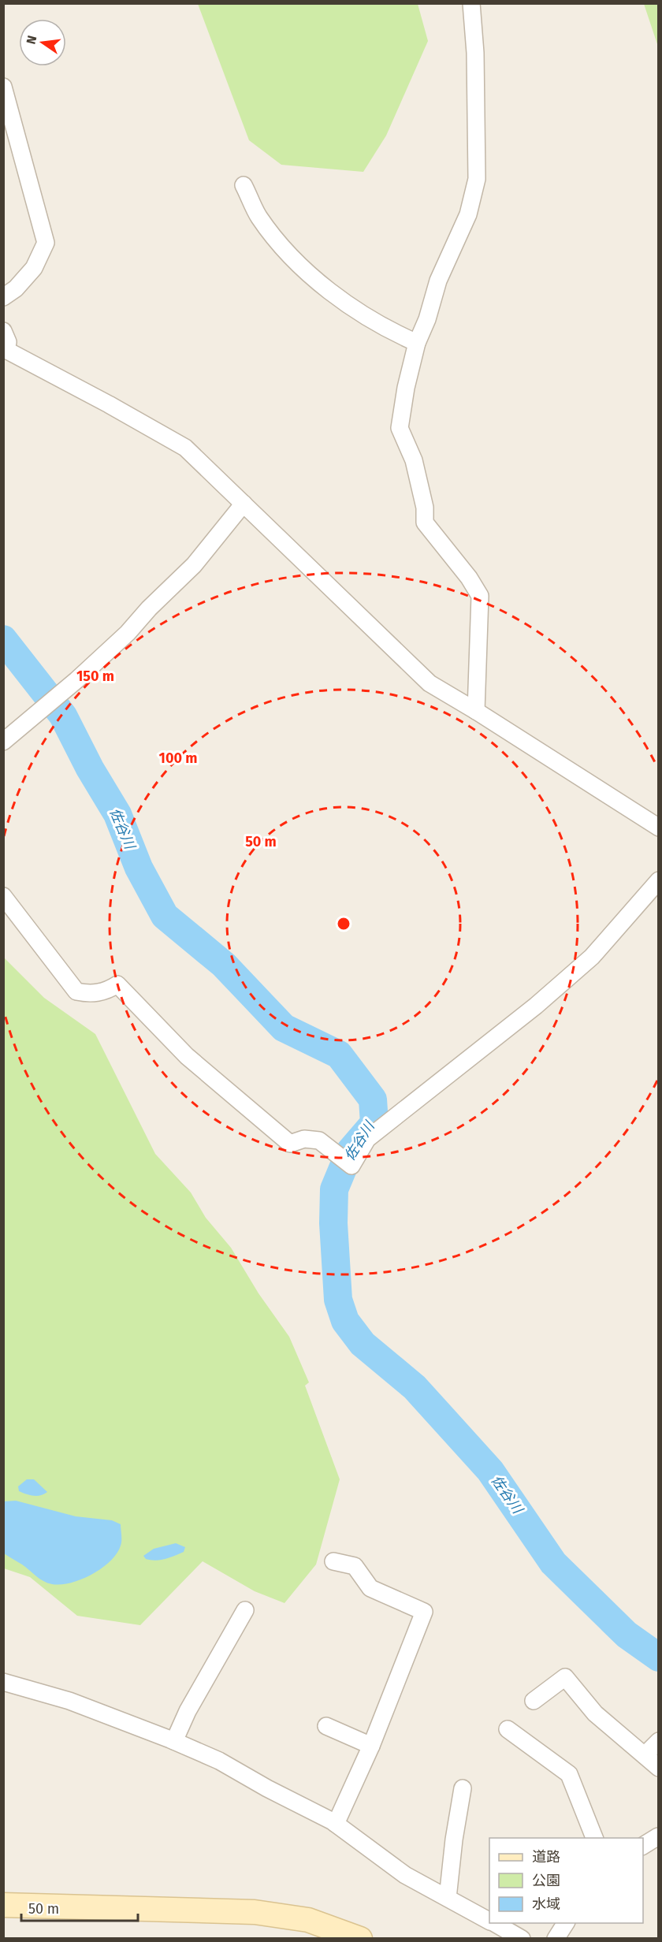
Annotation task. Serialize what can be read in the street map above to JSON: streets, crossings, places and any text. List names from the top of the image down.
{
  "water": ["佐谷川"],
  "legend": ["道路", "公園", "水域"],
  "scale_bar": "50 m",
  "north": "left",
  "rings": ["150 m", "100 m", "50 m"]
}
